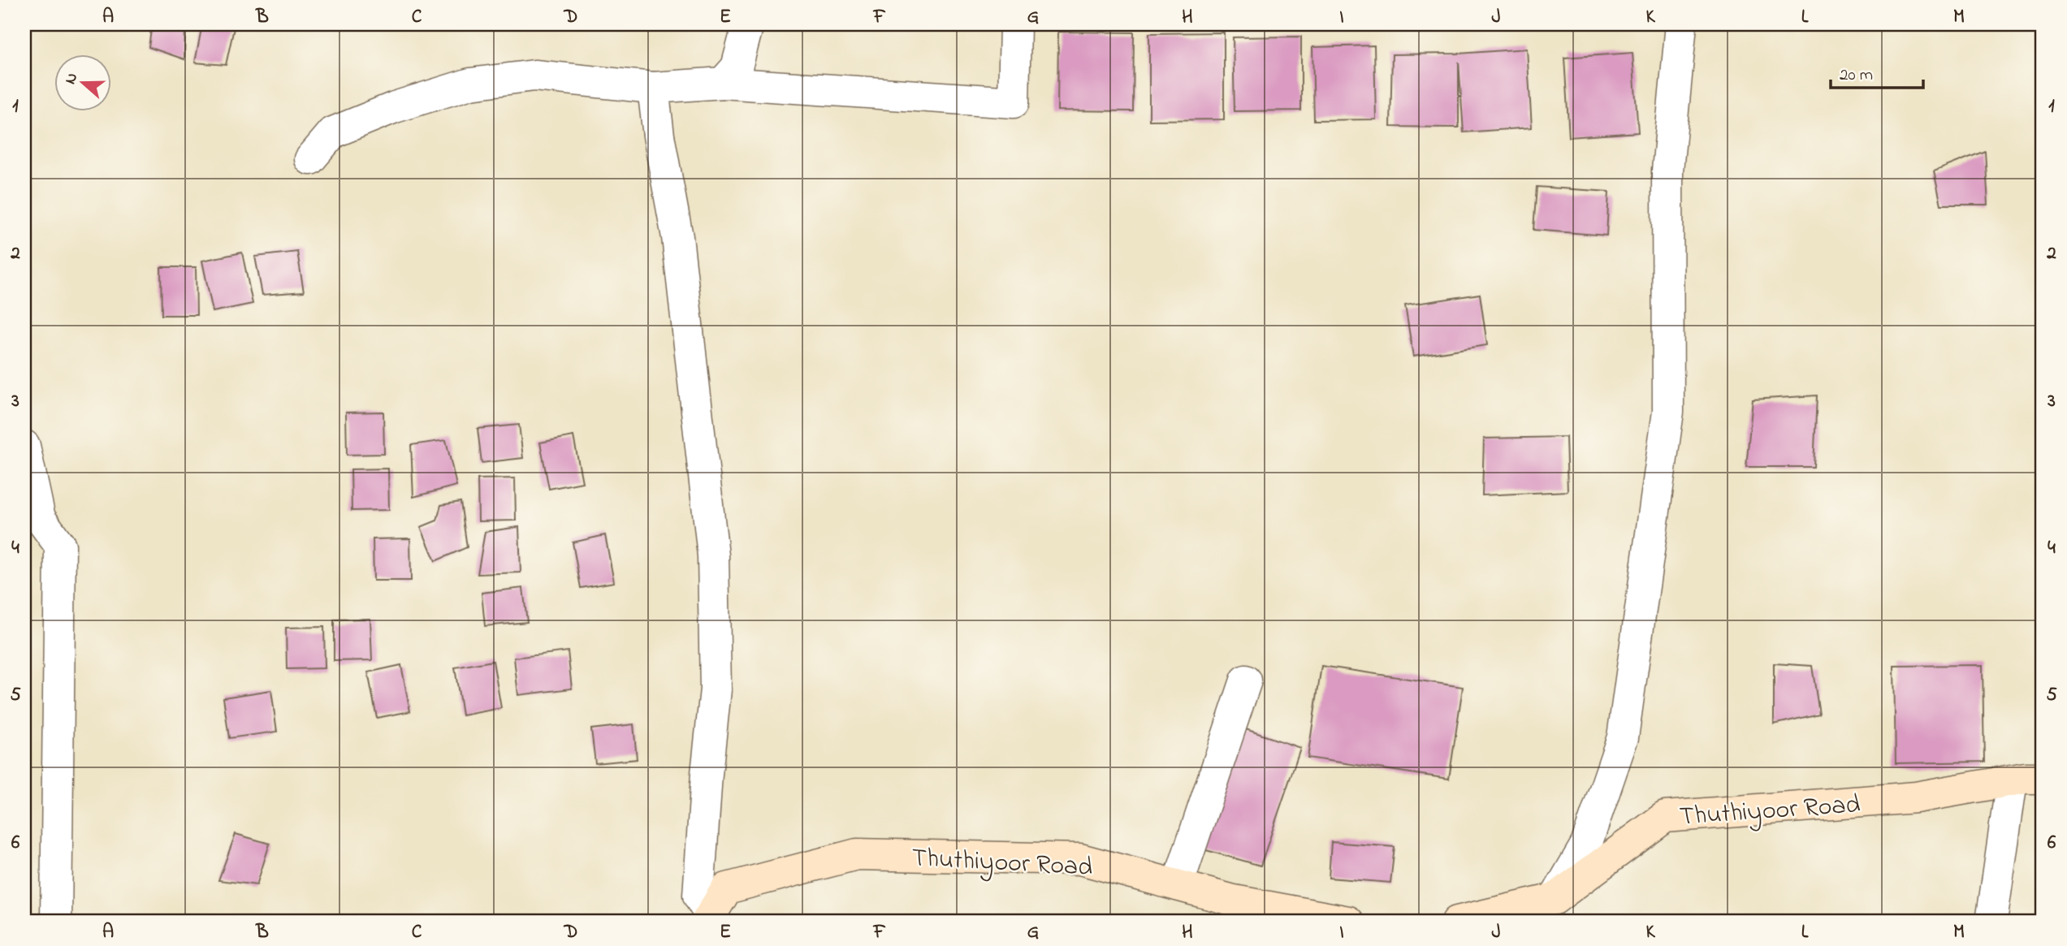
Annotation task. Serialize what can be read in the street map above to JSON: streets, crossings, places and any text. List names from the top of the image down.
{
  "streets": {
    "main road": ["Thuthiyoor Road"]
  },
  "scale_bar": "20 m",
  "north": "left",
  "grid": {
    "columns": [
      "A",
      "B",
      "C",
      "D",
      "E",
      "F",
      "G",
      "H",
      "I",
      "J",
      "K",
      "L",
      "M"
    ],
    "rows": [
      "1",
      "2",
      "3",
      "4",
      "5",
      "6"
    ]
  }
}
